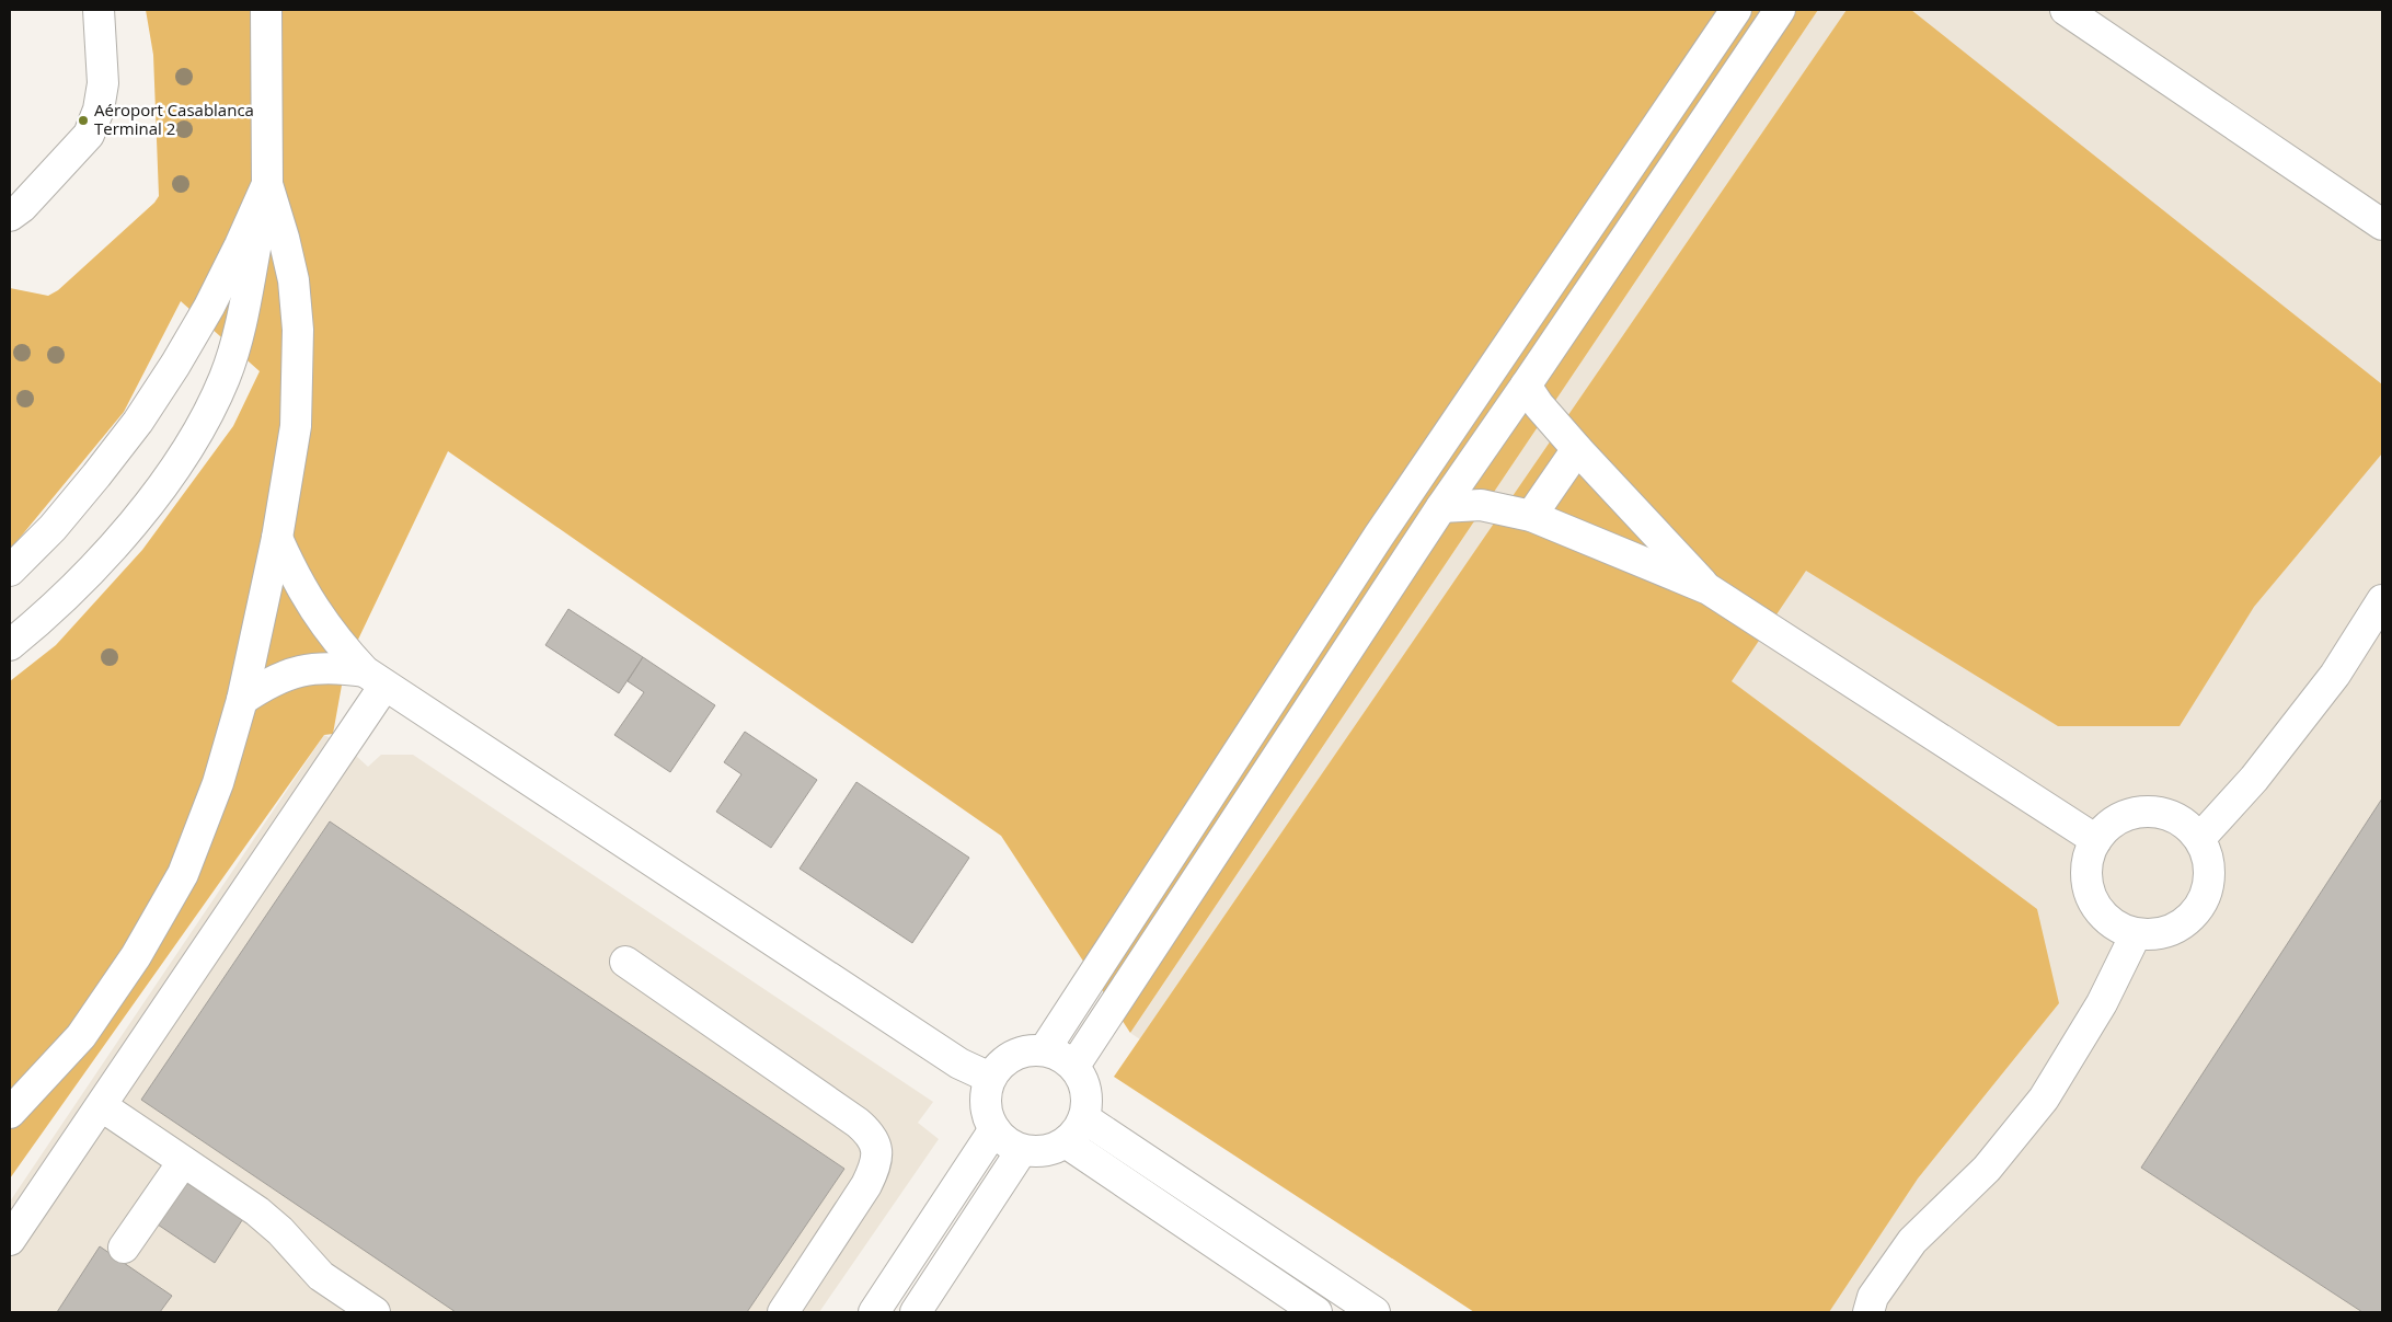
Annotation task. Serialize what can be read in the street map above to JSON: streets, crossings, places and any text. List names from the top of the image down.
{
  "places": ["Aéroport Casablanca Terminal 2"]
}
